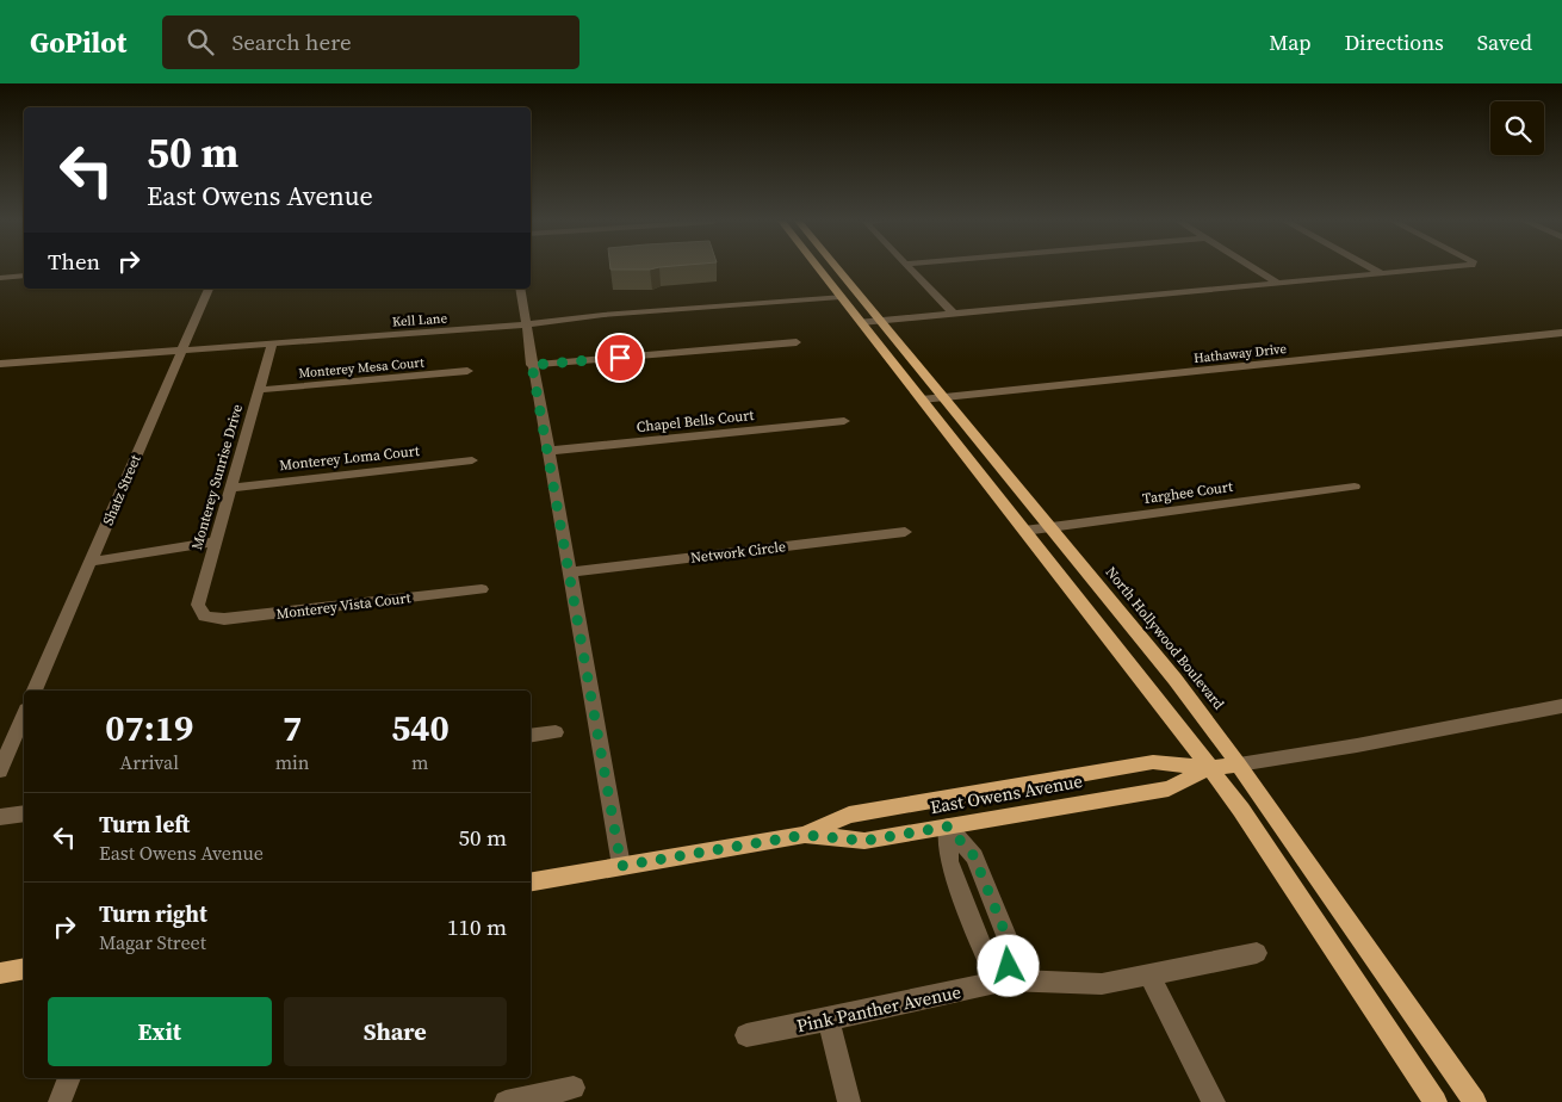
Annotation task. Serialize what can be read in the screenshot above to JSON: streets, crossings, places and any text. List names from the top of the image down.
{
  "streets": {
    "main road": ["North Hollywood Boulevard", "East Owens Avenue"],
    "street": [
      "Kell Lane",
      "Hathaway Drive",
      "Monterey Mesa Court",
      "Chapel Bells Court",
      "Monterey Loma Court",
      "Monterey Sunrise Drive",
      "Shatz Street",
      "Targhee Court",
      "Network Circle",
      "Monterey Vista Court",
      "Pink Panther Avenue"
    ]
  },
  "crossings": [
    ["Kell Lane", "Monterey Sunrise Drive"],
    ["Kell Lane", "Shatz Street"],
    ["Hathaway Drive", "North Hollywood Boulevard"],
    ["Monterey Mesa Court", "Monterey Sunrise Drive"],
    ["Monterey Loma Court", "Monterey Sunrise Drive"],
    ["Monterey Sunrise Drive", "Monterey Vista Court"],
    ["Targhee Court", "North Hollywood Boulevard"],
    ["North Hollywood Boulevard", "East Owens Avenue"]
  ],
  "page": {
    "header": "GoPilot",
    "search": "Search here",
    "nav": ["Map", "Directions", "Saved"],
    "turn": ["50 m", "East Owens Avenue"],
    "then": "Then",
    "eta": [
      "07:19",
      "Arrival",
      "7",
      "min",
      "540",
      "m"
    ],
    "list": [
      {
        "name": "Turn left",
        "note": "East Owens Avenue",
        "value": "50 m"
      },
      {
        "name": "Turn right",
        "note": "Magar Street",
        "value": "110 m"
      }
    ],
    "buttons": ["Exit", "Share"]
  }
}
